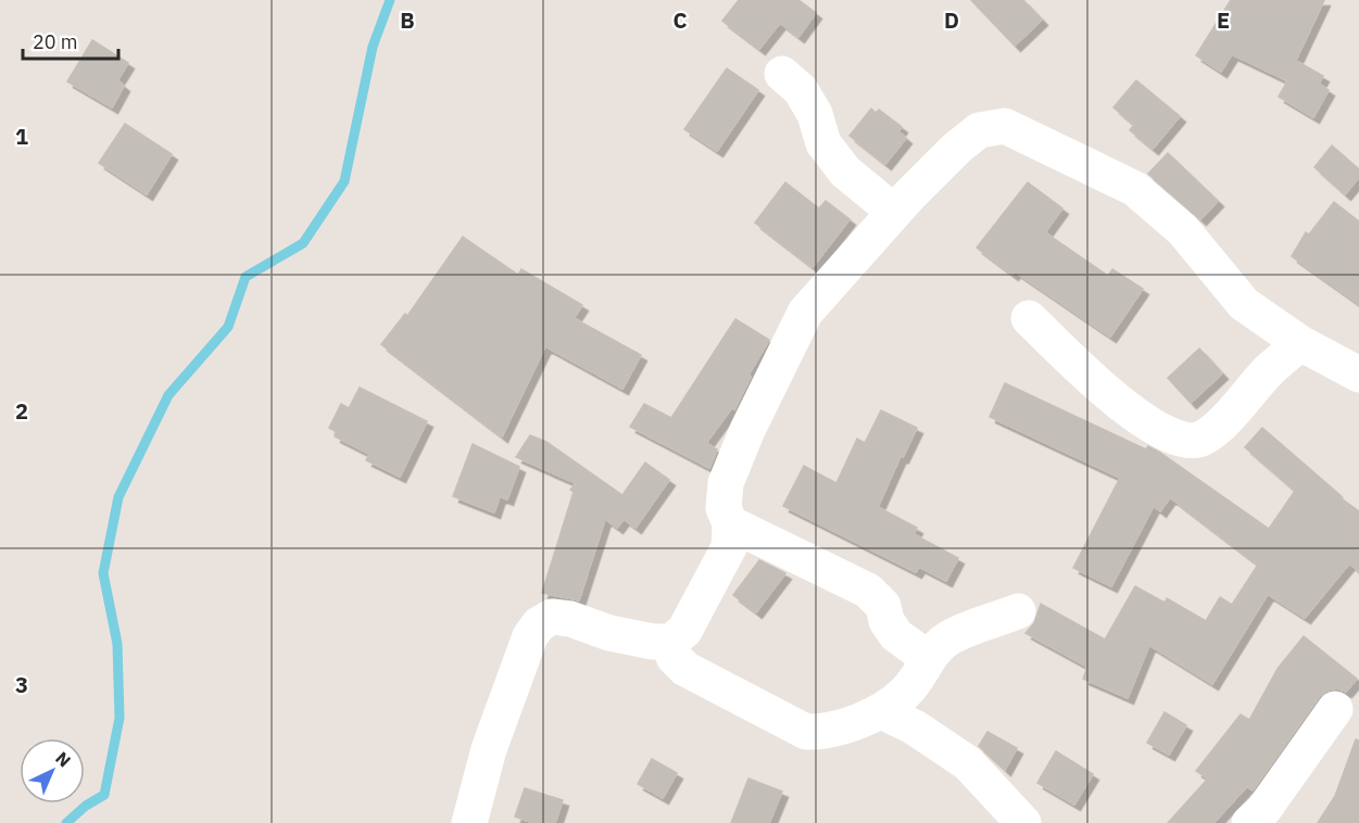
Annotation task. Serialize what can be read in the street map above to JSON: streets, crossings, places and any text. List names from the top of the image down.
{
  "scale_bar": "20 m",
  "north": "top right",
  "grid": {
    "columns": [
      "B",
      "C",
      "D",
      "E"
    ],
    "rows": ["1", "2", "3"]
  }
}
